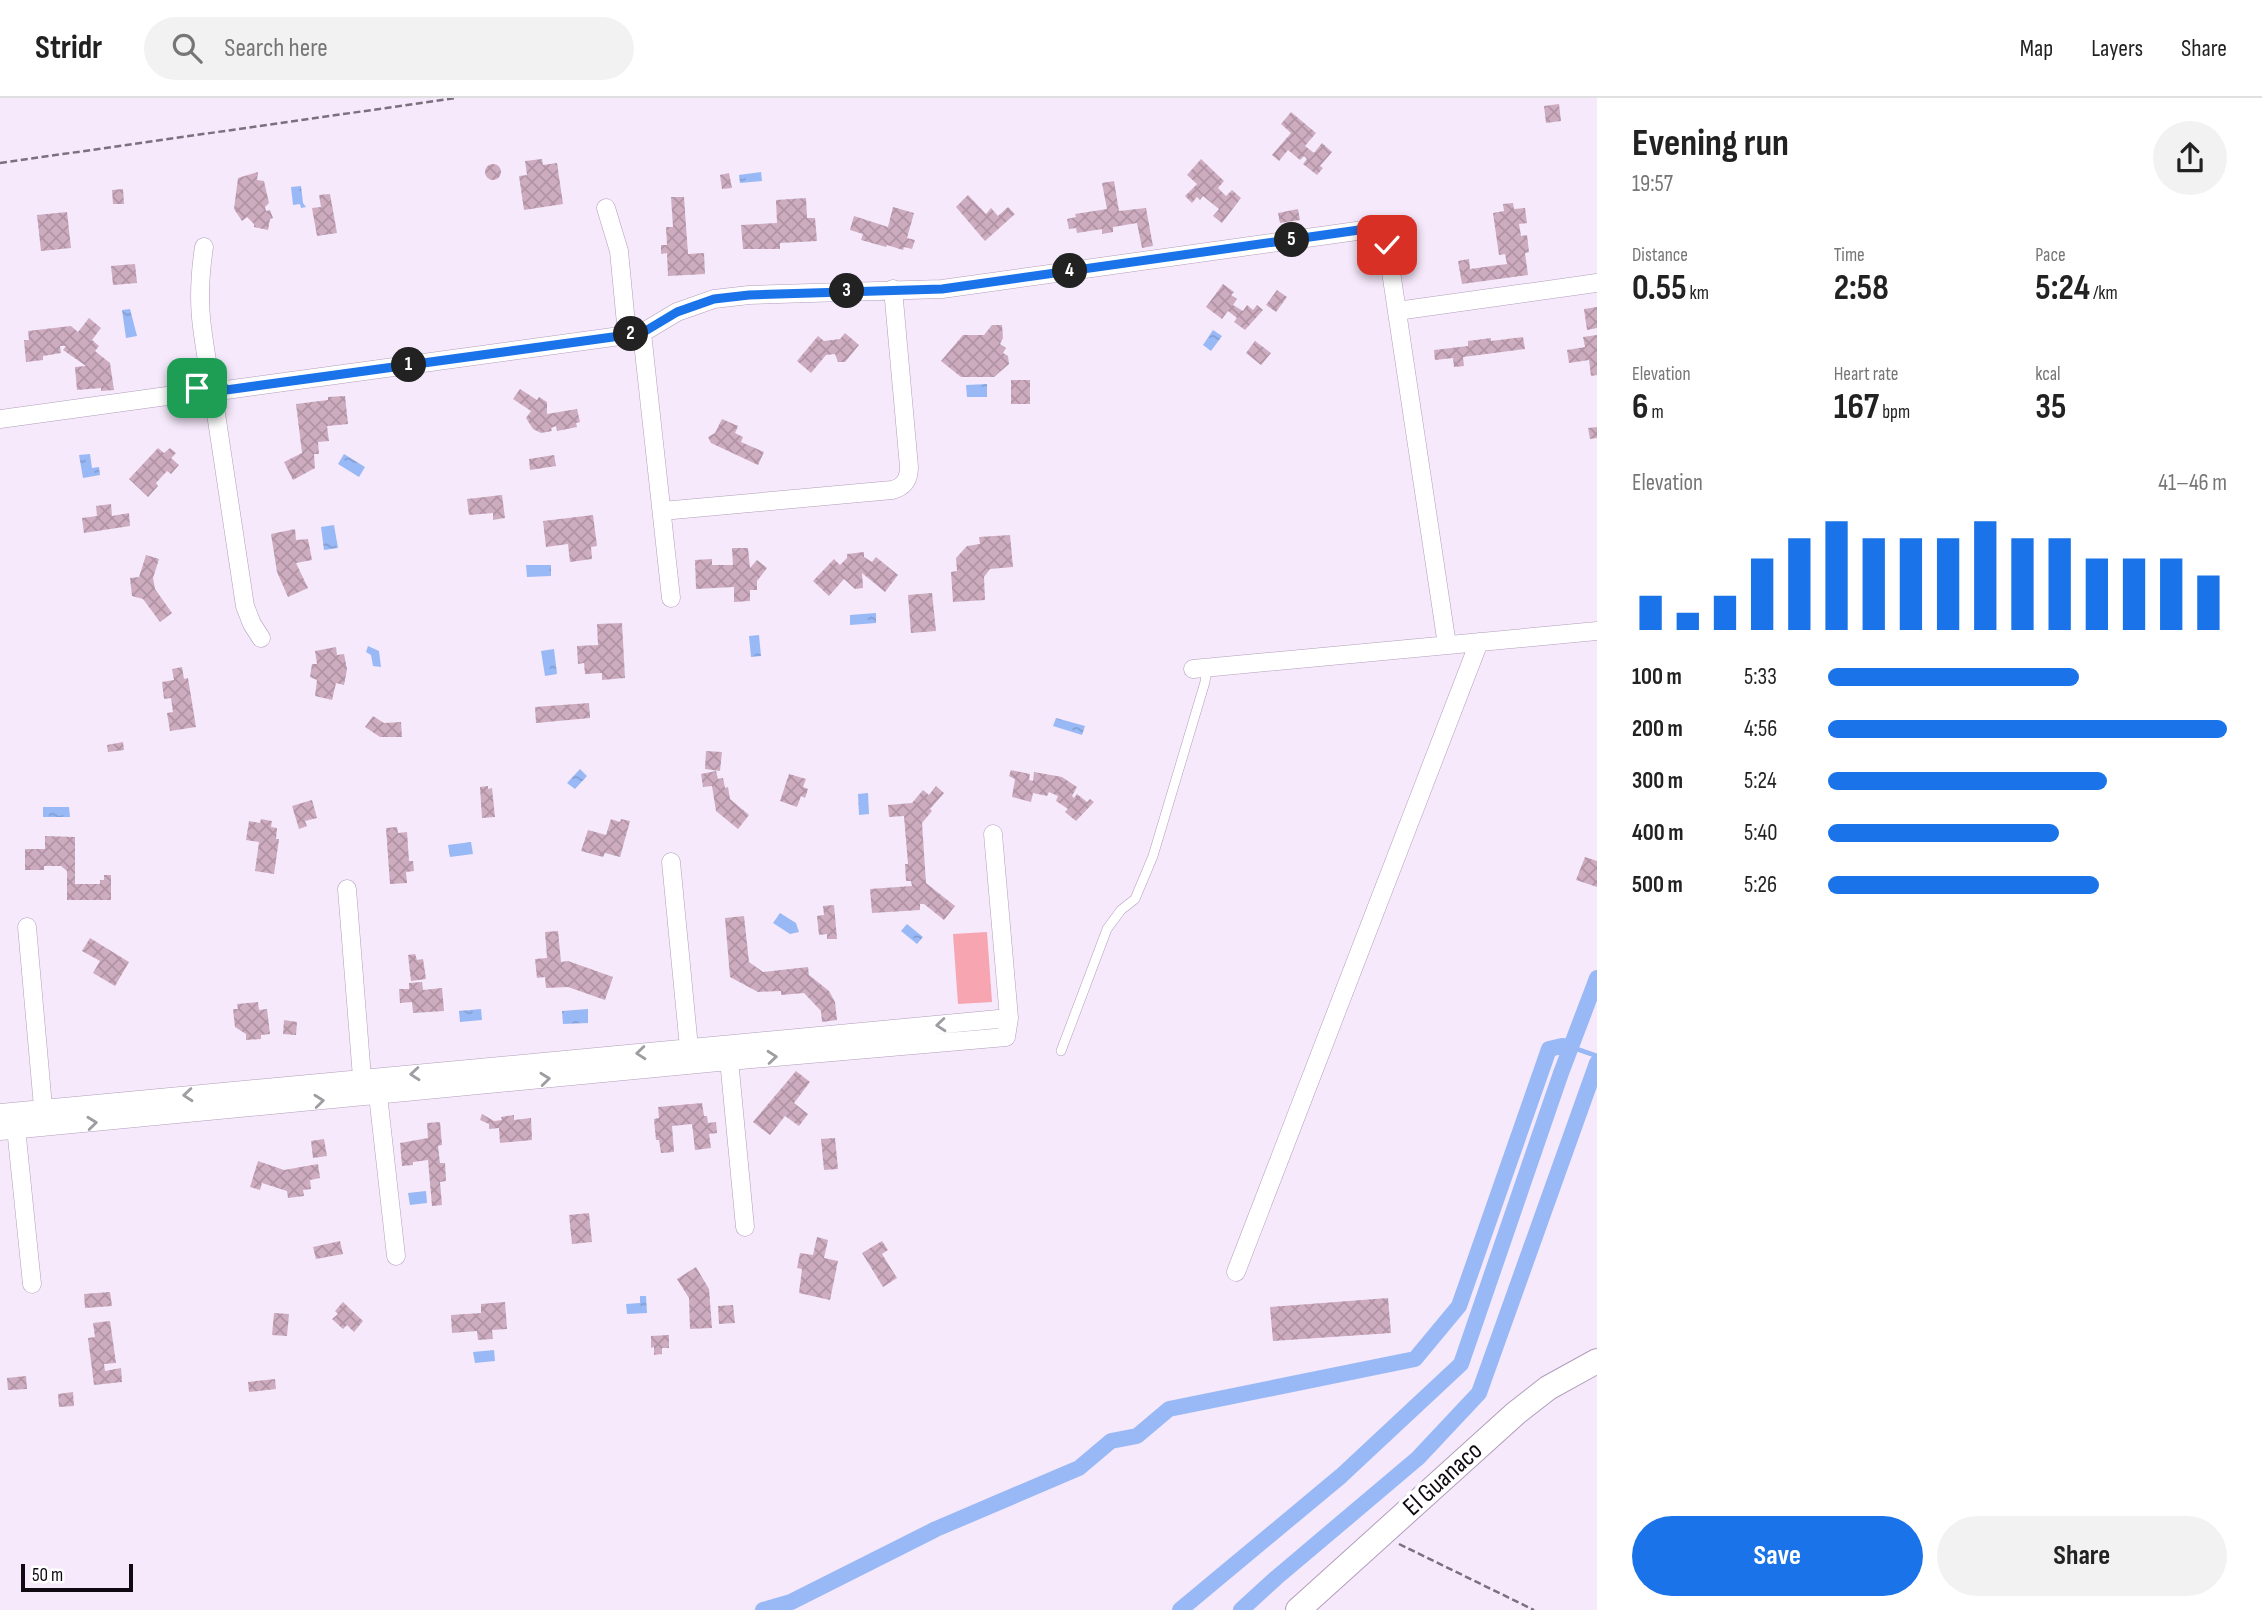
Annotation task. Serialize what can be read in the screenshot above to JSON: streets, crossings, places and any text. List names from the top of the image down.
{
  "streets": {
    "main road": ["El Guanaco"]
  },
  "scale_bar": "50 m",
  "page": {
    "header": "Stridr",
    "search": "Search here",
    "nav": ["Map", "Layers", "Share"],
    "heading": ["Evening run", "19:57"],
    "stats": [
      ["Distance", "0.55 km"],
      ["Time", "2:58"],
      ["Pace", "5:24 /km"],
      ["Elevation", "6 m"],
      ["Heart rate", "167 bpm"],
      ["kcal", "35"]
    ],
    "pins": [
      "5",
      "4",
      "3",
      "2",
      "1"
    ],
    "chart": ["Elevation", "41–46 m"],
    "list": [
      {
        "name": "100 m",
        "note": "5:33"
      },
      {
        "name": "200 m",
        "note": "4:56"
      },
      {
        "name": "300 m",
        "note": "5:24"
      },
      {
        "name": "400 m",
        "note": "5:40"
      },
      {
        "name": "500 m",
        "note": "5:26"
      }
    ],
    "buttons": ["Save", "Share"],
    "scale": "50 m"
  }
}
